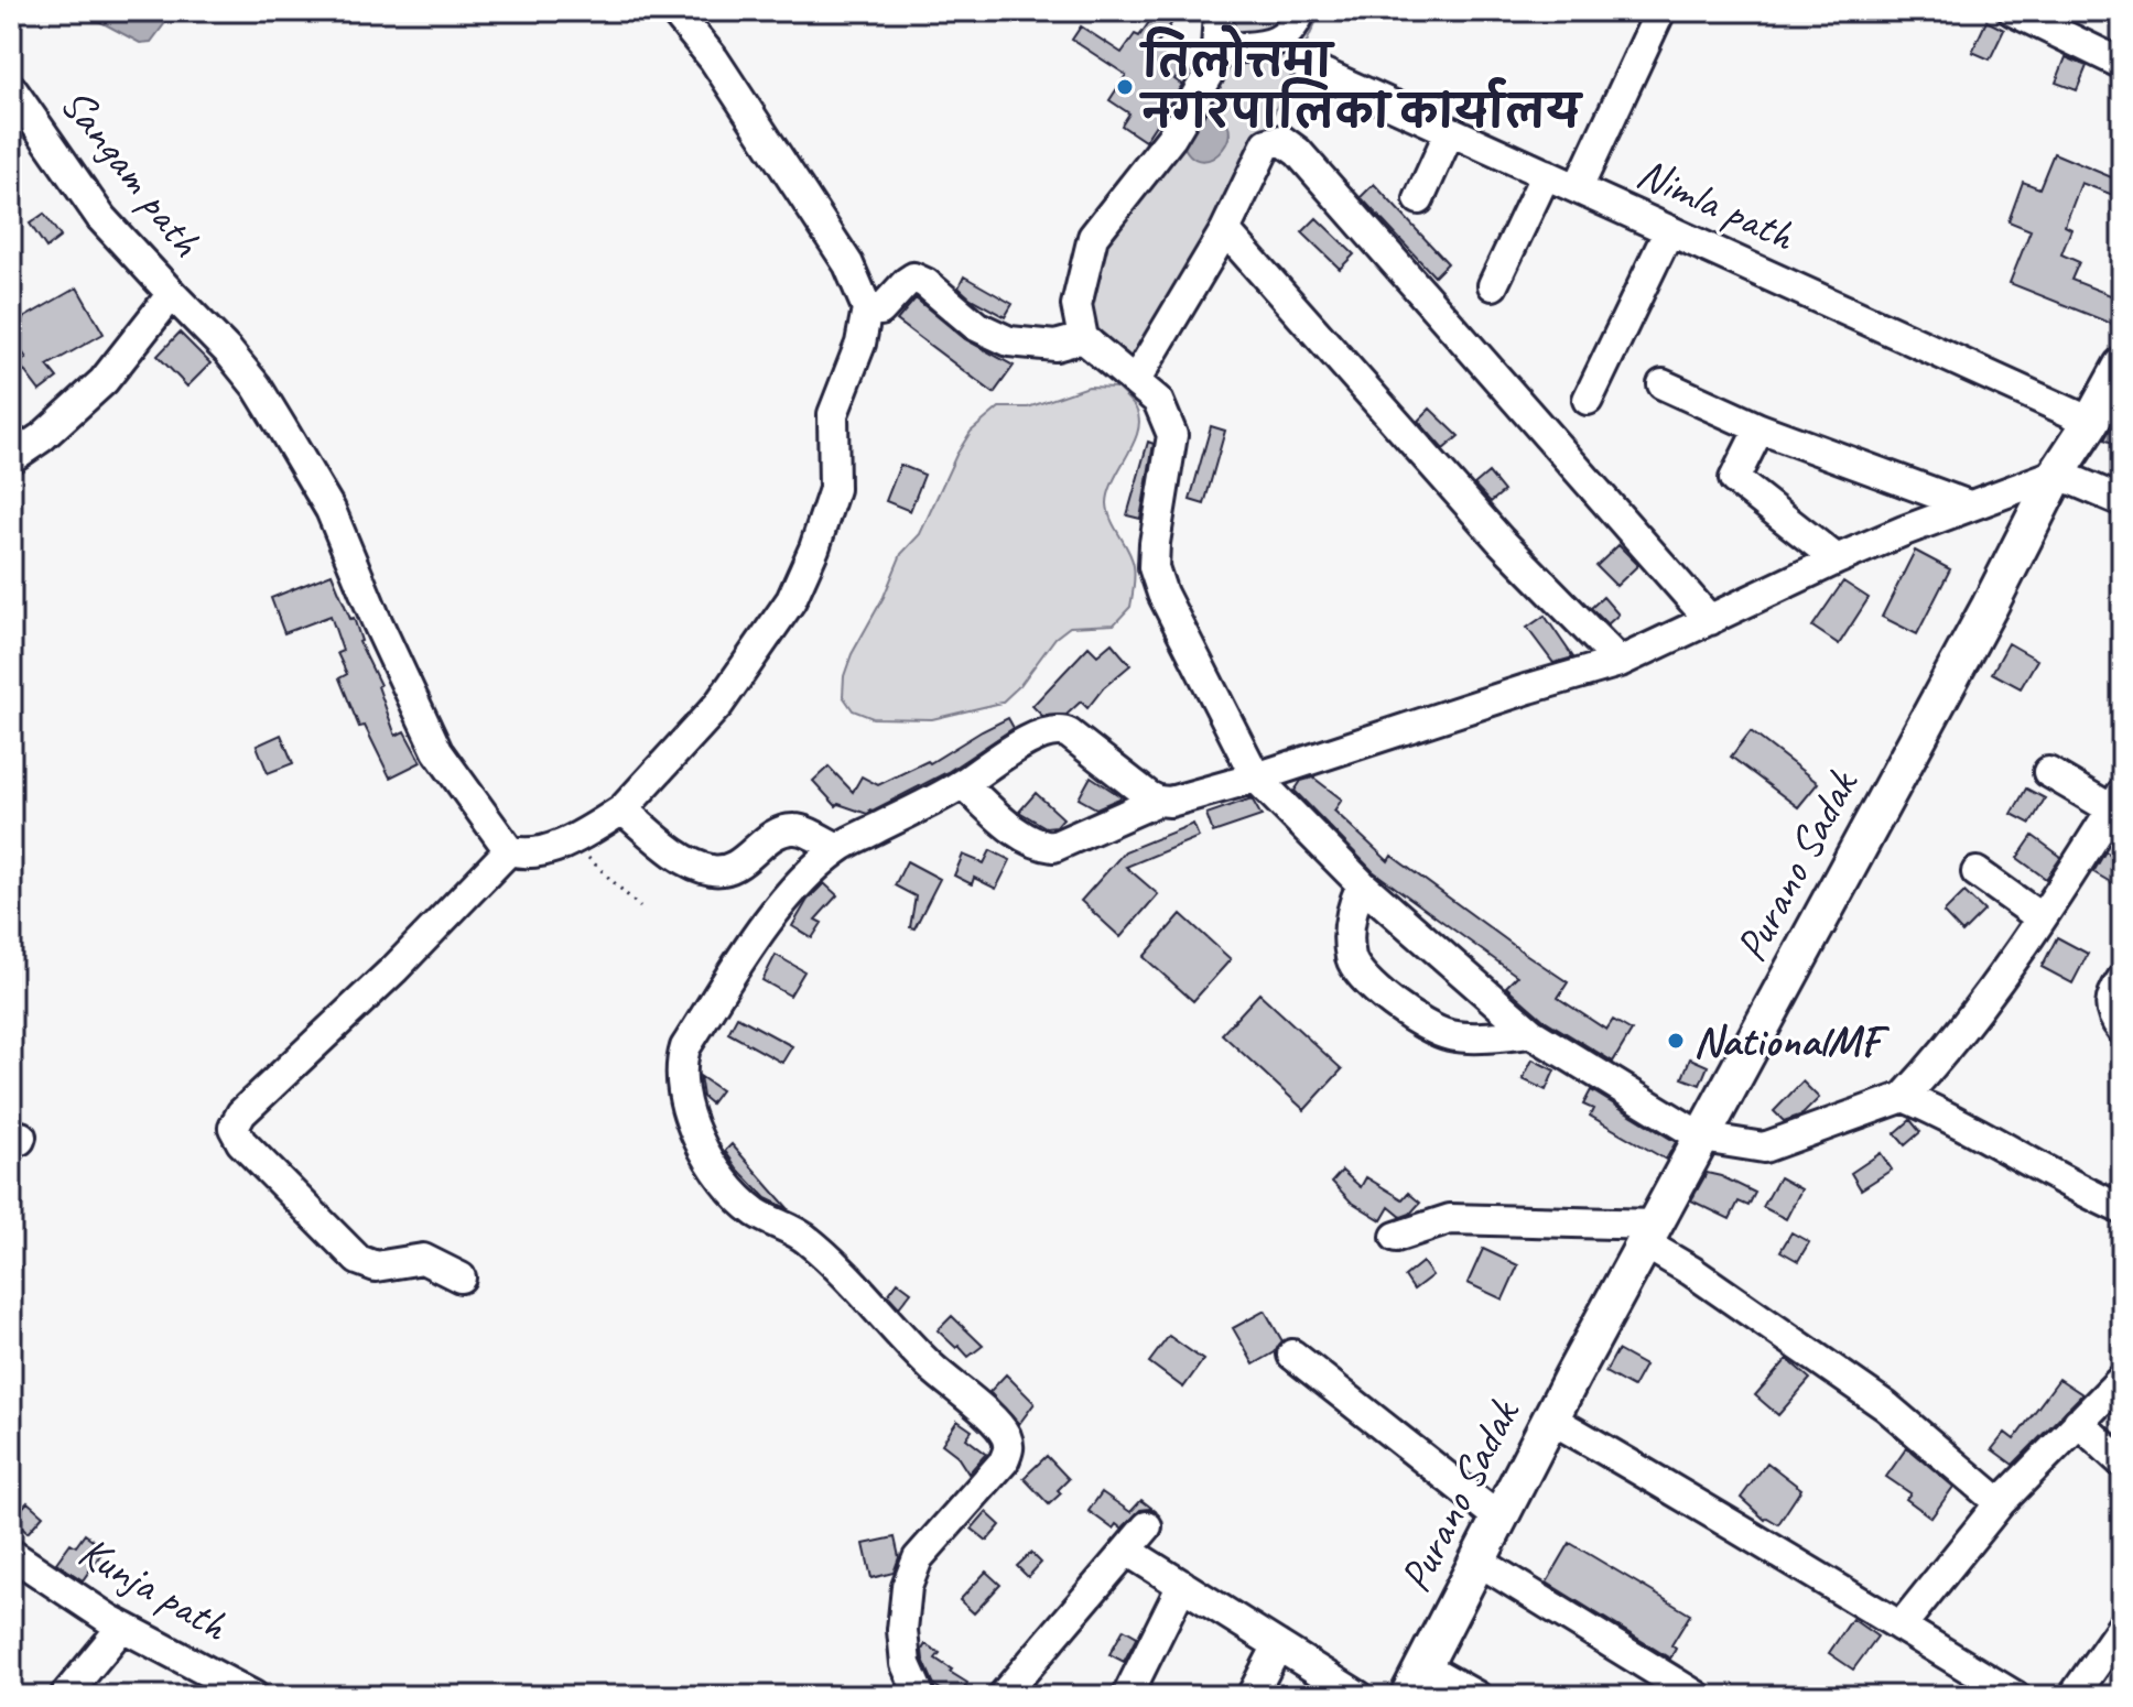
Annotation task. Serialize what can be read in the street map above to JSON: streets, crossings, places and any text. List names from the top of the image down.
{
  "streets": {
    "main road": ["Purano Sadak"],
    "street": ["Sangam path", "Nimla path", "Kunja path"]
  },
  "crossings": [
    ["Nimla path", "Purano Sadak"]
  ],
  "places": ["तिलोत्तमा नगरपालिका कार्यालय", "NationalMF"]
}
